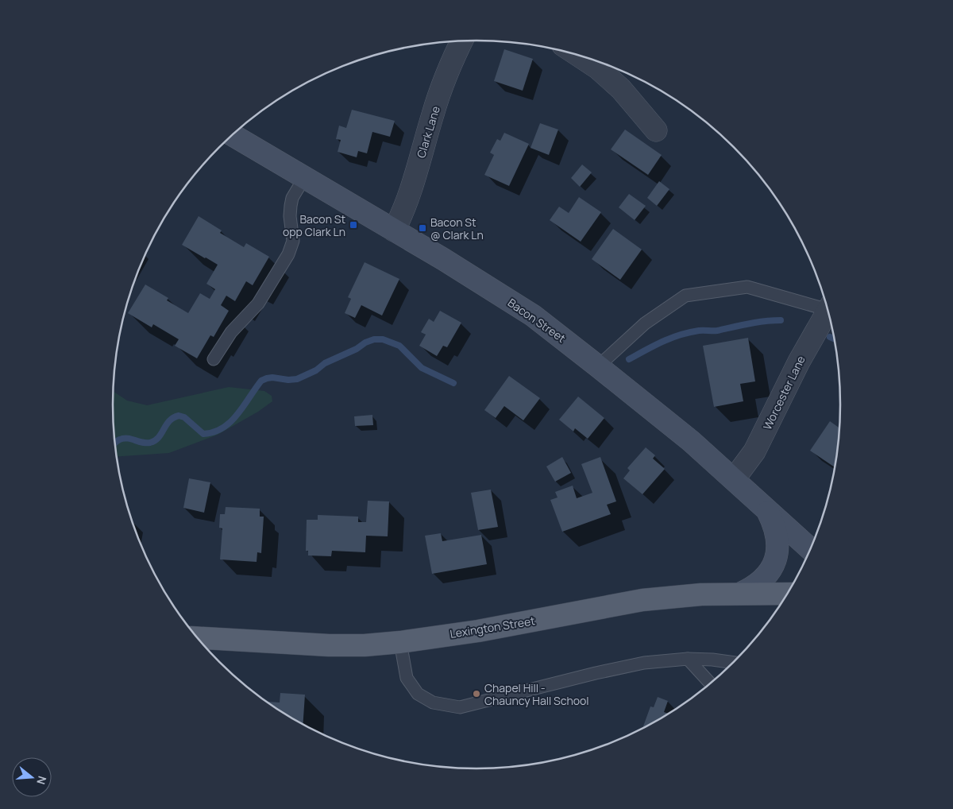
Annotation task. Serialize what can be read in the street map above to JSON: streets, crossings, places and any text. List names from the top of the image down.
{
  "streets": {
    "main road": ["Bacon Street", "Lexington Street"],
    "street": ["Clark Lane", "Worcester Lane"]
  },
  "crossings": [
    ["Clark Lane", "Bacon Street"],
    ["Bacon Street", "Worcester Lane"]
  ],
  "places": {
    "transit": ["Bacon St opp Clark Ln", "Bacon St @ Clark Ln"],
    "other": ["Chapel Hill - Chauncy Hall School"]
  },
  "north": "right"
}
